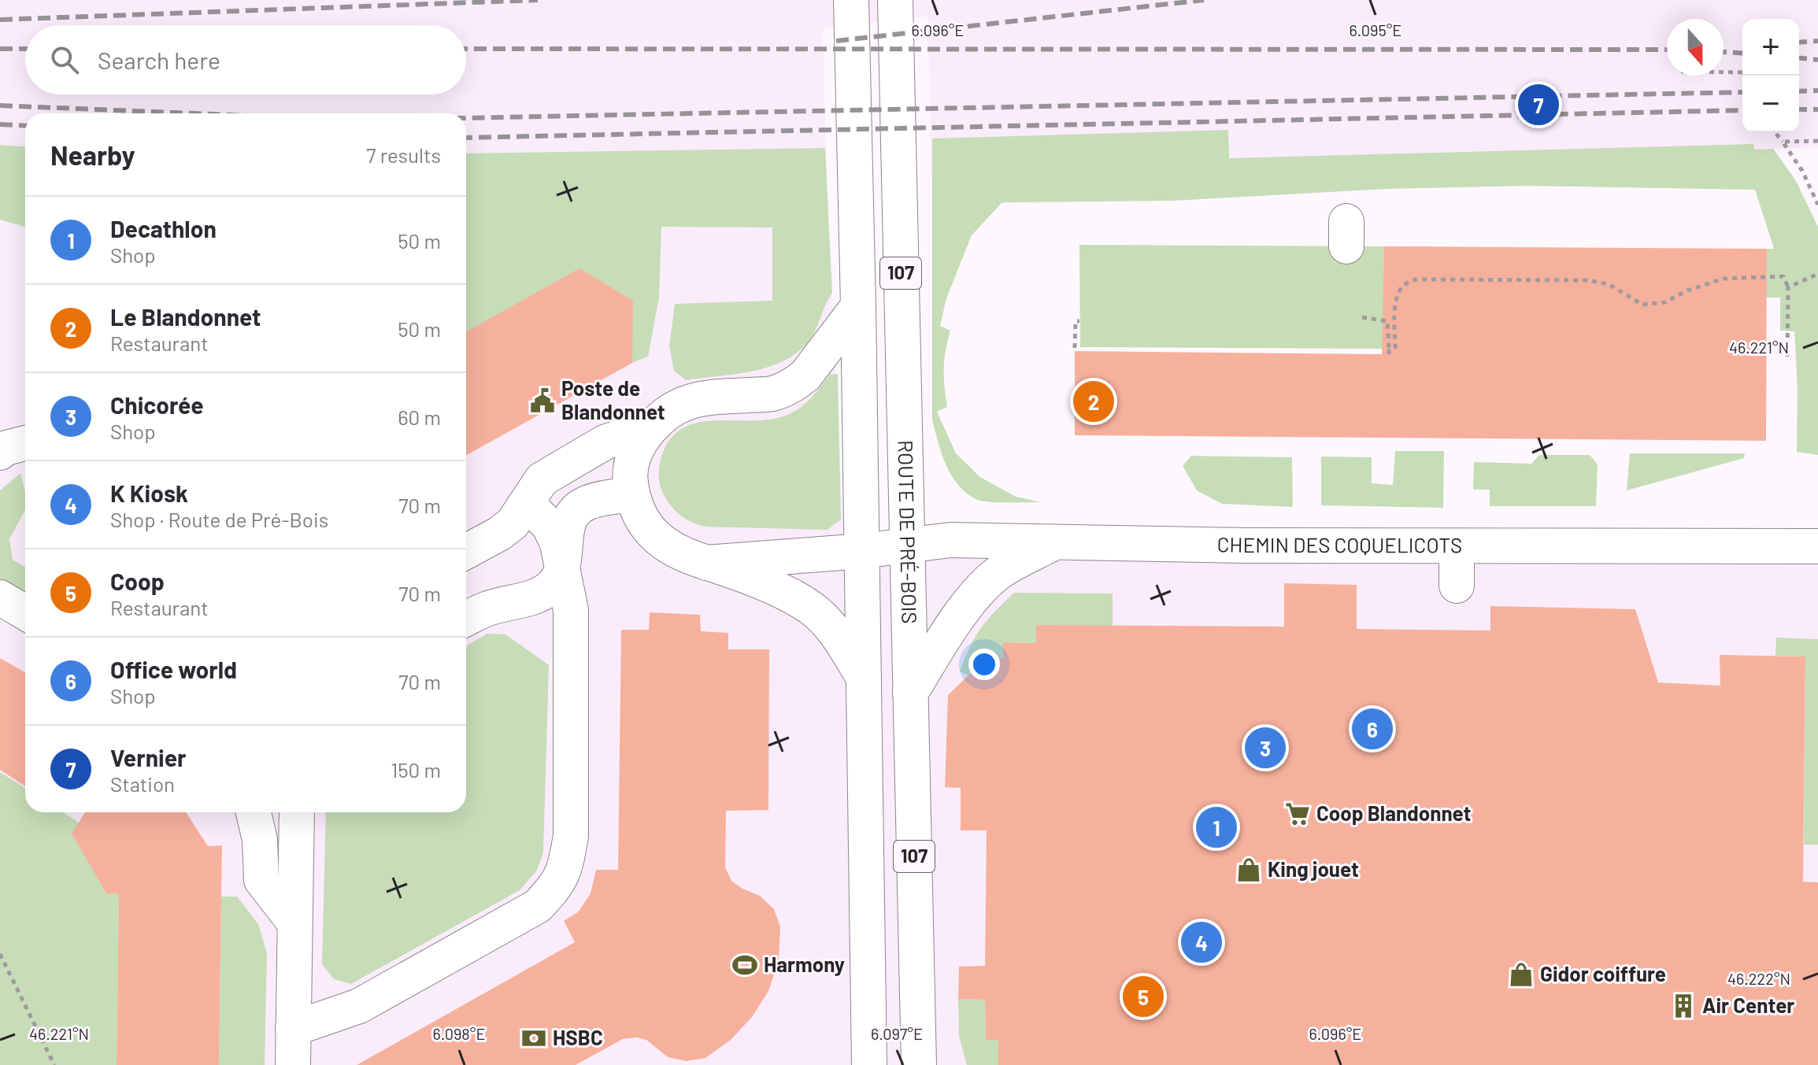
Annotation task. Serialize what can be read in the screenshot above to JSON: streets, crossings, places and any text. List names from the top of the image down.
{
  "streets": {
    "street": ["107", "ROUTE DE PRÉ-BOIS", "CHEMIN DES COQUELICOTS"]
  },
  "crossings": [
    ["107", "CHEMIN DES COQUELICOTS"],
    ["ROUTE DE PRÉ-BOIS", "CHEMIN DES COQUELICOTS"]
  ],
  "places": {
    "public building": ["Poste de Blandonnet"],
    "supermarket": ["Coop Blandonnet"],
    "shop": ["King jouet", "Gidor coiffure"],
    "sports": ["Harmony"],
    "building": ["Air Center"],
    "bank": ["HSBC"]
  },
  "north": "bottom",
  "page": {
    "map_buttons": ["+", "−"],
    "search": "Search here",
    "pins": [
      "7",
      "2",
      "6",
      "3",
      "1",
      "4",
      "5"
    ],
    "heading": ["Nearby", "7 results"],
    "list": [
      {
        "mark": "1",
        "name": "Decathlon",
        "note": "Shop",
        "value": "50 m"
      },
      {
        "mark": "2",
        "name": "Le Blandonnet",
        "note": "Restaurant",
        "value": "50 m"
      },
      {
        "mark": "3",
        "name": "Chicorée",
        "note": "Shop",
        "value": "60 m"
      },
      {
        "mark": "4",
        "name": "K Kiosk",
        "note": "Shop · Route de Pré-Bois",
        "value": "70 m"
      },
      {
        "mark": "5",
        "name": "Coop",
        "note": "Restaurant",
        "value": "70 m"
      },
      {
        "mark": "6",
        "name": "Office world",
        "note": "Shop",
        "value": "70 m"
      },
      {
        "mark": "7",
        "name": "Vernier",
        "note": "Station",
        "value": "150 m"
      }
    ]
  },
  "coordinates": [
    "6.095°E",
    "6.096°E",
    "46.221°N",
    "46.222°N",
    "6.098°E",
    "6.097°E"
  ]
}
